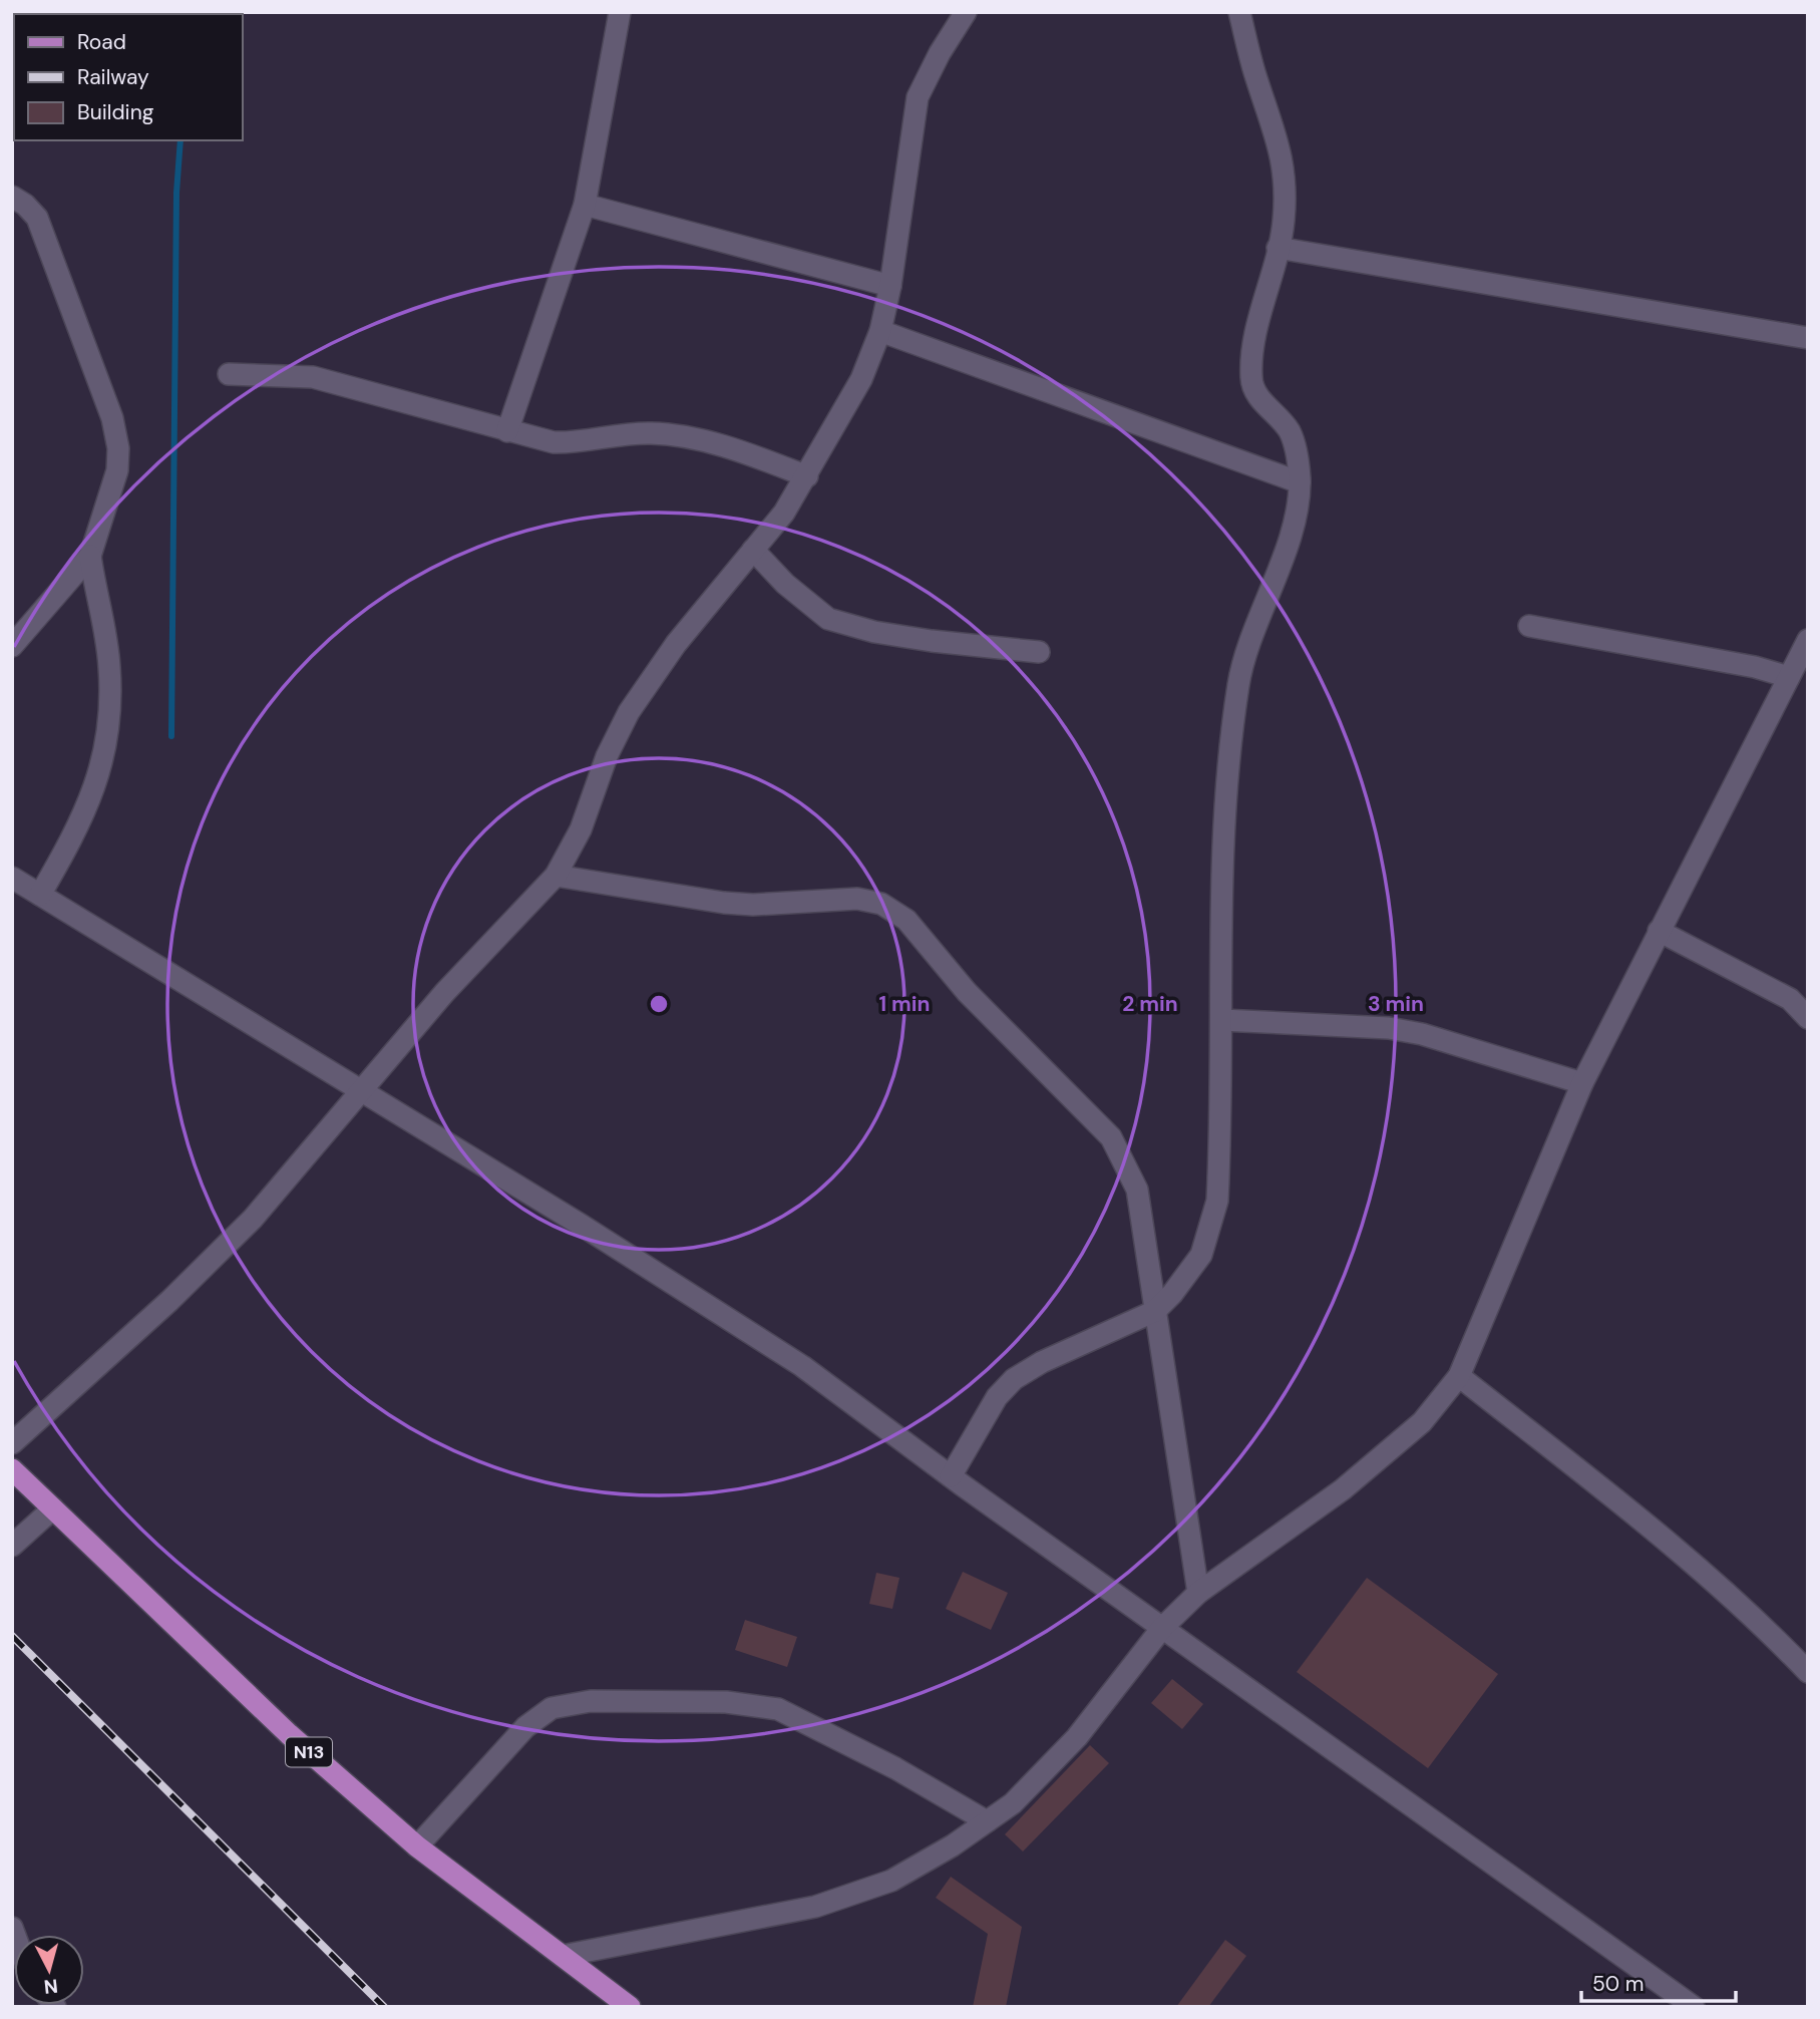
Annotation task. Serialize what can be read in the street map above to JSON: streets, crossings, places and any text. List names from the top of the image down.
{
  "streets": {
    "main road": ["N13"]
  },
  "legend": ["Road", "Railway", "Building"],
  "scale_bar": "50 m",
  "north": "bottom",
  "rings": ["1 min", "2 min", "3 min"]
}
